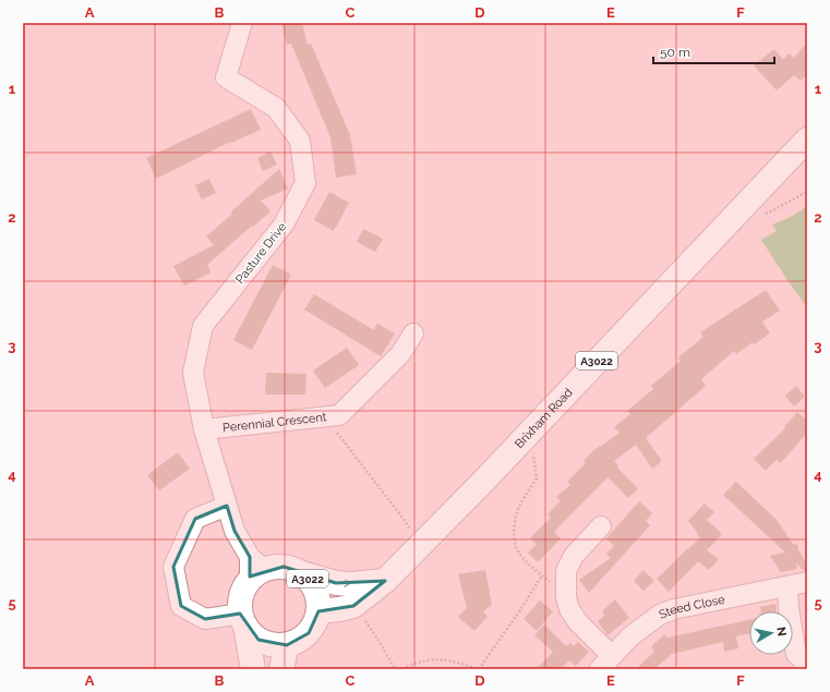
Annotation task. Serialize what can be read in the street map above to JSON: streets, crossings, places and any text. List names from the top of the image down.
{
  "streets": {
    "main road": ["A3022", "Brixham Road"],
    "street": ["Pasture Drive", "Perennial Crescent", "Steed Close"]
  },
  "crossings": [
    ["Pasture Drive", "A3022"],
    ["Pasture Drive", "Brixham Road"],
    ["Pasture Drive", "Perennial Crescent"],
    ["A3022", "Brixham Road"]
  ],
  "scale_bar": "50 m",
  "north": "right",
  "grid": {
    "columns": [
      "A",
      "B",
      "C",
      "D",
      "E",
      "F"
    ],
    "rows": [
      "1",
      "2",
      "3",
      "4",
      "5"
    ]
  }
}
